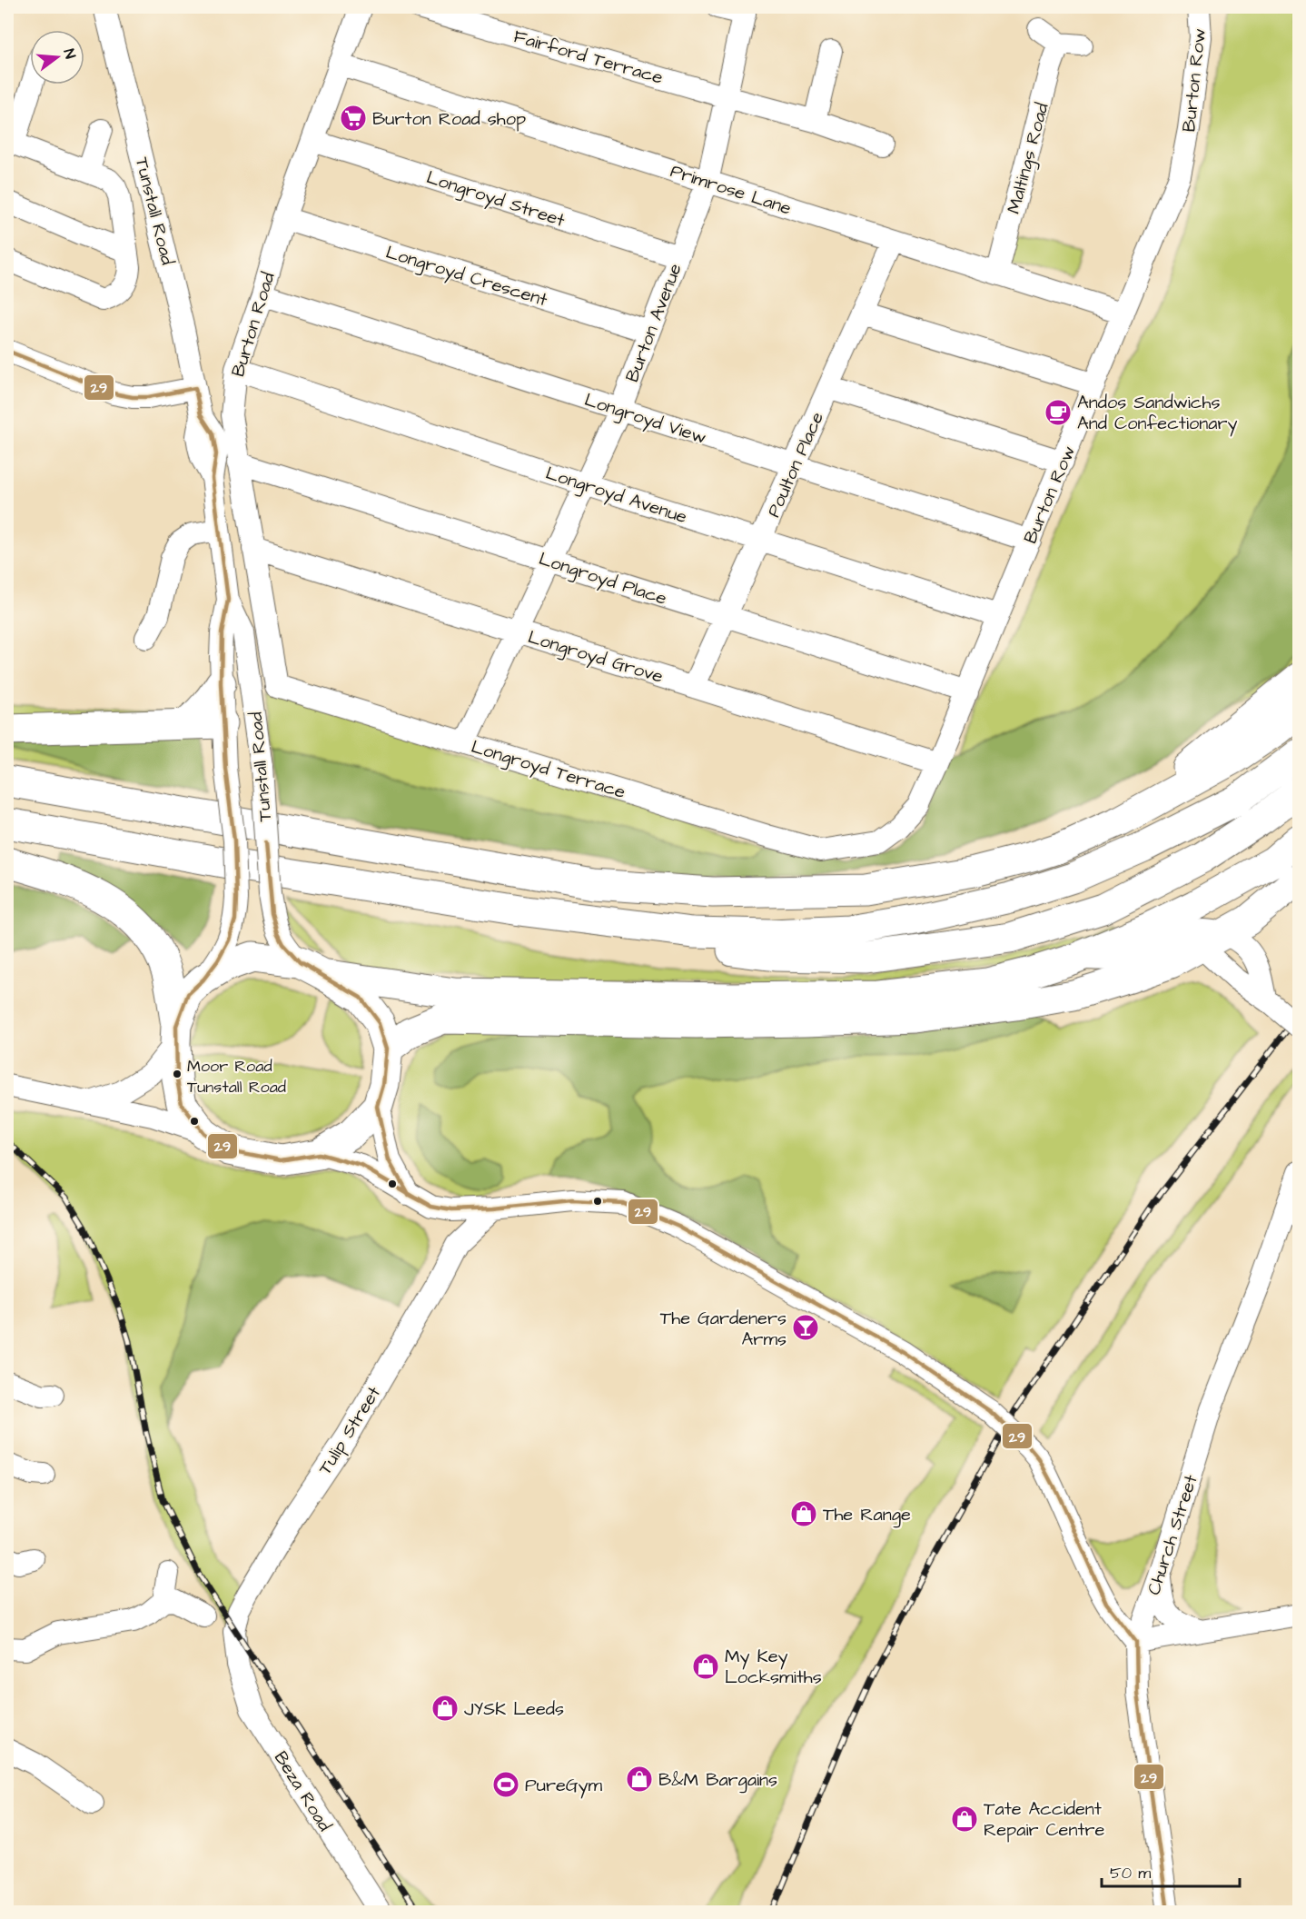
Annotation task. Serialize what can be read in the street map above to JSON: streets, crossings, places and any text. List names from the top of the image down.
{
  "streets": {
    "street": [
      "Fairford Terrace",
      "Burton Row",
      "Maltings Road",
      "Primrose Lane",
      "Longroyd Street",
      "Tunstall Road",
      "Longroyd Crescent",
      "Burton Avenue",
      "Burton Road",
      "Longroyd View",
      "Poulton Place",
      "Longroyd Avenue",
      "Longroyd Place",
      "Longroyd Grove",
      "Longroyd Terrace",
      "Tulip Street",
      "Church Street",
      "Beza Road"
    ]
  },
  "crossings": [
    ["Fairford Terrace", "Burton Avenue"],
    ["Burton Row", "Primrose Lane"],
    ["Burton Row", "Longroyd View"],
    ["Burton Row", "Longroyd Avenue"],
    ["Burton Row", "Longroyd Place"],
    ["Burton Row", "Longroyd Grove"],
    ["Burton Row", "Longroyd Terrace"],
    ["Maltings Road", "Primrose Lane"],
    ["Primrose Lane", "Burton Avenue"],
    ["Primrose Lane", "Burton Road"],
    ["Primrose Lane", "Poulton Place"],
    ["Longroyd Street", "Burton Avenue"],
    ["Longroyd Street", "Burton Road"],
    ["Longroyd Crescent", "Burton Avenue"],
    ["Longroyd Crescent", "Burton Road"],
    ["Burton Avenue", "Longroyd View"],
    ["Burton Avenue", "Longroyd Avenue"],
    ["Burton Avenue", "Longroyd Place"],
    ["Burton Avenue", "Longroyd Grove"],
    ["Burton Avenue", "Longroyd Terrace"],
    ["Burton Road", "Longroyd View"],
    ["Burton Road", "Longroyd Avenue"],
    ["Burton Road", "Longroyd Place"],
    ["Burton Road", "Longroyd Grove"],
    ["Burton Road", "Longroyd Terrace"],
    ["Longroyd View", "Poulton Place"],
    ["Poulton Place", "Longroyd Avenue"],
    ["Poulton Place", "Longroyd Place"],
    ["Poulton Place", "Longroyd Grove"],
    ["Tulip Street", "Beza Road"]
  ],
  "places": {
    "supermarket": ["Burton Road shop"],
    "cafe": ["Andos Sandwichs And Confectionary"],
    "other": ["Moor Road Tunstall Road"],
    "bar": ["The Gardeners Arms"],
    "shop": [
      "The Range",
      "My Key Locksmiths",
      "JYSK Leeds",
      "B&M Bargains",
      "Tate Accident Repair Centre"
    ],
    "sports": ["PureGym"]
  },
  "lines": ["transit line 29"],
  "scale_bar": "50 m",
  "north": "right"
}
